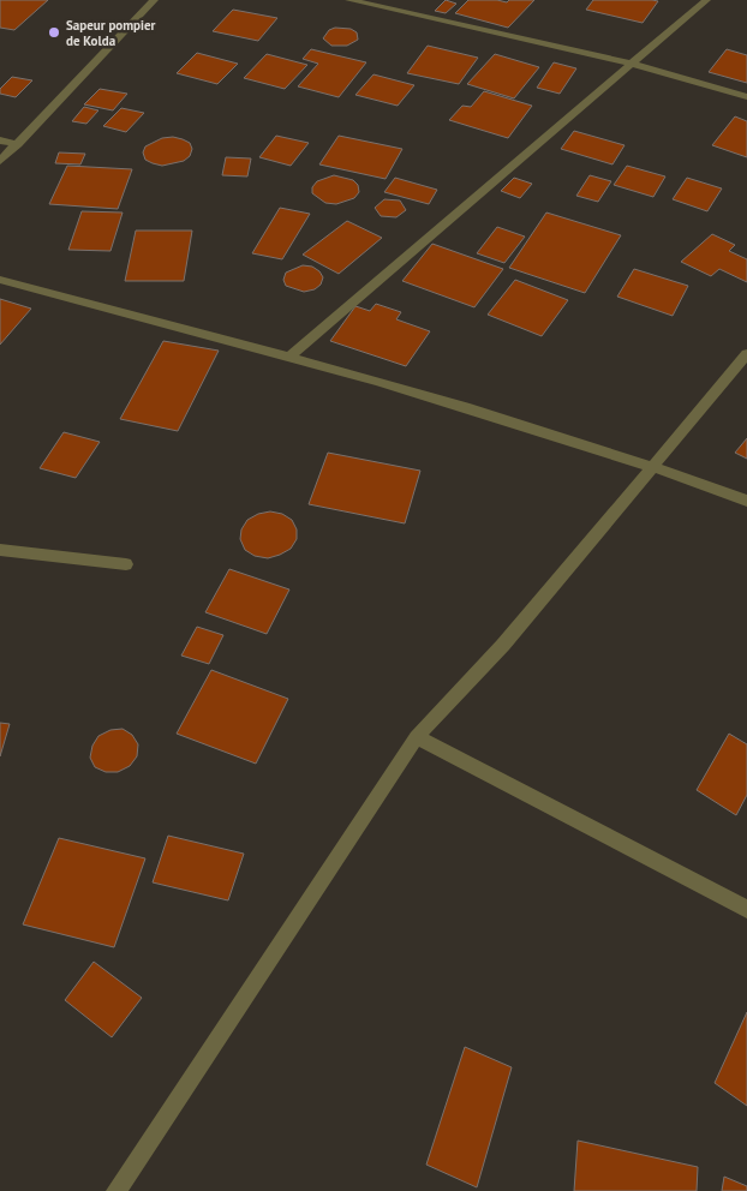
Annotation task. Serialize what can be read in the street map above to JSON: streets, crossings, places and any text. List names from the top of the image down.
{
  "places": ["Sapeur pompier de Kolda"]
}
